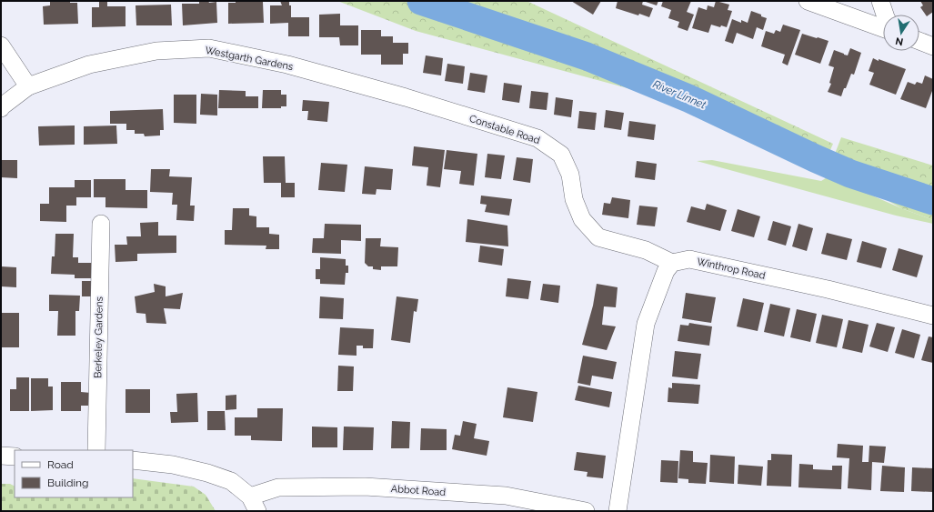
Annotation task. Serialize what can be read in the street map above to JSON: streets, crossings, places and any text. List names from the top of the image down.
{
  "streets": {
    "street": [
      "Westgarth Gardens",
      "Constable Road",
      "Winthrop Road",
      "Berkeley Gardens",
      "Abbot Road"
    ]
  },
  "crossings": [
    ["Westgarth Gardens", "Constable Road"],
    ["Constable Road", "Winthrop Road"]
  ],
  "water": ["River Linnet"],
  "legend": ["Road", "Building"],
  "north": "bottom"
}
